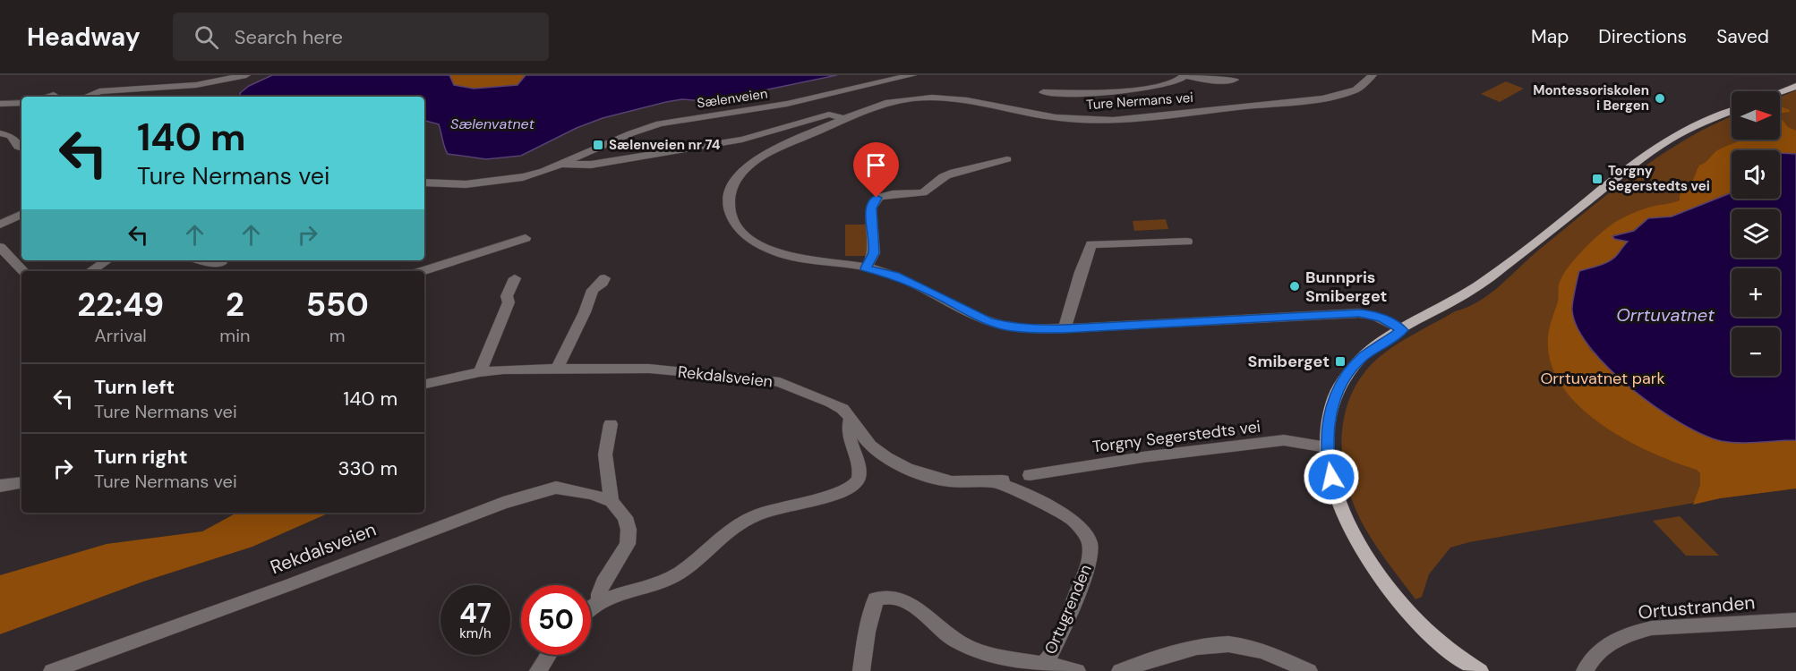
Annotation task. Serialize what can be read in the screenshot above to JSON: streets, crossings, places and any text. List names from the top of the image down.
{
  "streets": {
    "street": [
      "Sælenveien",
      "Ture Nermans vei",
      "Rekdalsveien",
      "Torgny Segerstedts vei",
      "Ortustranden",
      "Ortugrenden"
    ]
  },
  "crossings": [
    ["Sælenveien", "Ture Nermans vei"],
    ["Rekdalsveien", "Ortugrenden"]
  ],
  "water": ["Sælenvatnet", "Orrtuvatnet"],
  "parks": ["Orrtuvatnet park"],
  "places": {
    "other": ["Montessoriskolen i Bergen", "Bunnpris Smiberget"],
    "transit": ["Sælenveien nr 74", "Torgny Segerstedts vei", "Smiberget"]
  },
  "north": "right",
  "page": {
    "header": "Headway",
    "search": "Search here",
    "nav": ["Map", "Directions", "Saved"],
    "map_buttons": ["+", "−"],
    "turn": ["140 m", "Ture Nermans vei"],
    "eta": [
      "22:49",
      "Arrival",
      "2",
      "min",
      "550",
      "m"
    ],
    "list": [
      {
        "name": "Turn left",
        "note": "Ture Nermans vei",
        "value": "140 m"
      },
      {
        "name": "Turn right",
        "note": "Ture Nermans vei",
        "value": "330 m"
      }
    ],
    "speed": "47 km/h",
    "limit": "50"
  }
}
